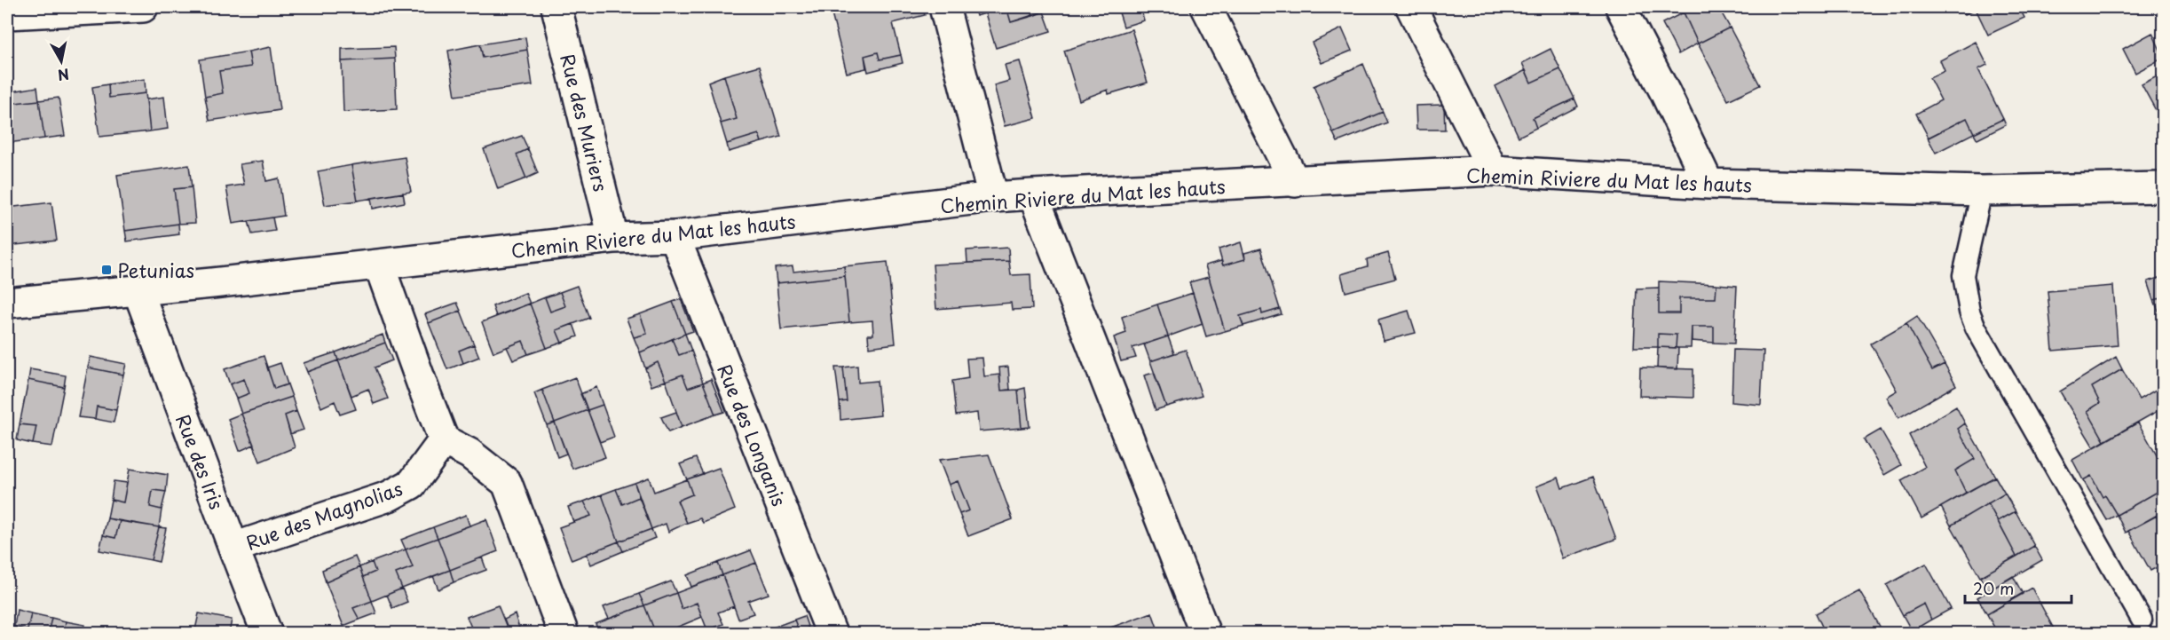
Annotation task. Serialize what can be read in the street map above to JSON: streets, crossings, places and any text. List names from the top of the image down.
{
  "streets": {
    "street": [
      "Rue des Muriers",
      "Chemin Riviere du Mat les hauts",
      "Rue des Longanis",
      "Rue des Iris",
      "Rue des Magnolias"
    ]
  },
  "crossings": [
    ["Rue des Muriers", "Chemin Riviere du Mat les hauts"],
    ["Chemin Riviere du Mat les hauts", "Rue des Longanis"],
    ["Chemin Riviere du Mat les hauts", "Rue des Iris"],
    ["Rue des Iris", "Rue des Magnolias"]
  ],
  "places": {
    "transit": ["Petunias"]
  },
  "scale_bar": "20 m",
  "north": "bottom"
}
